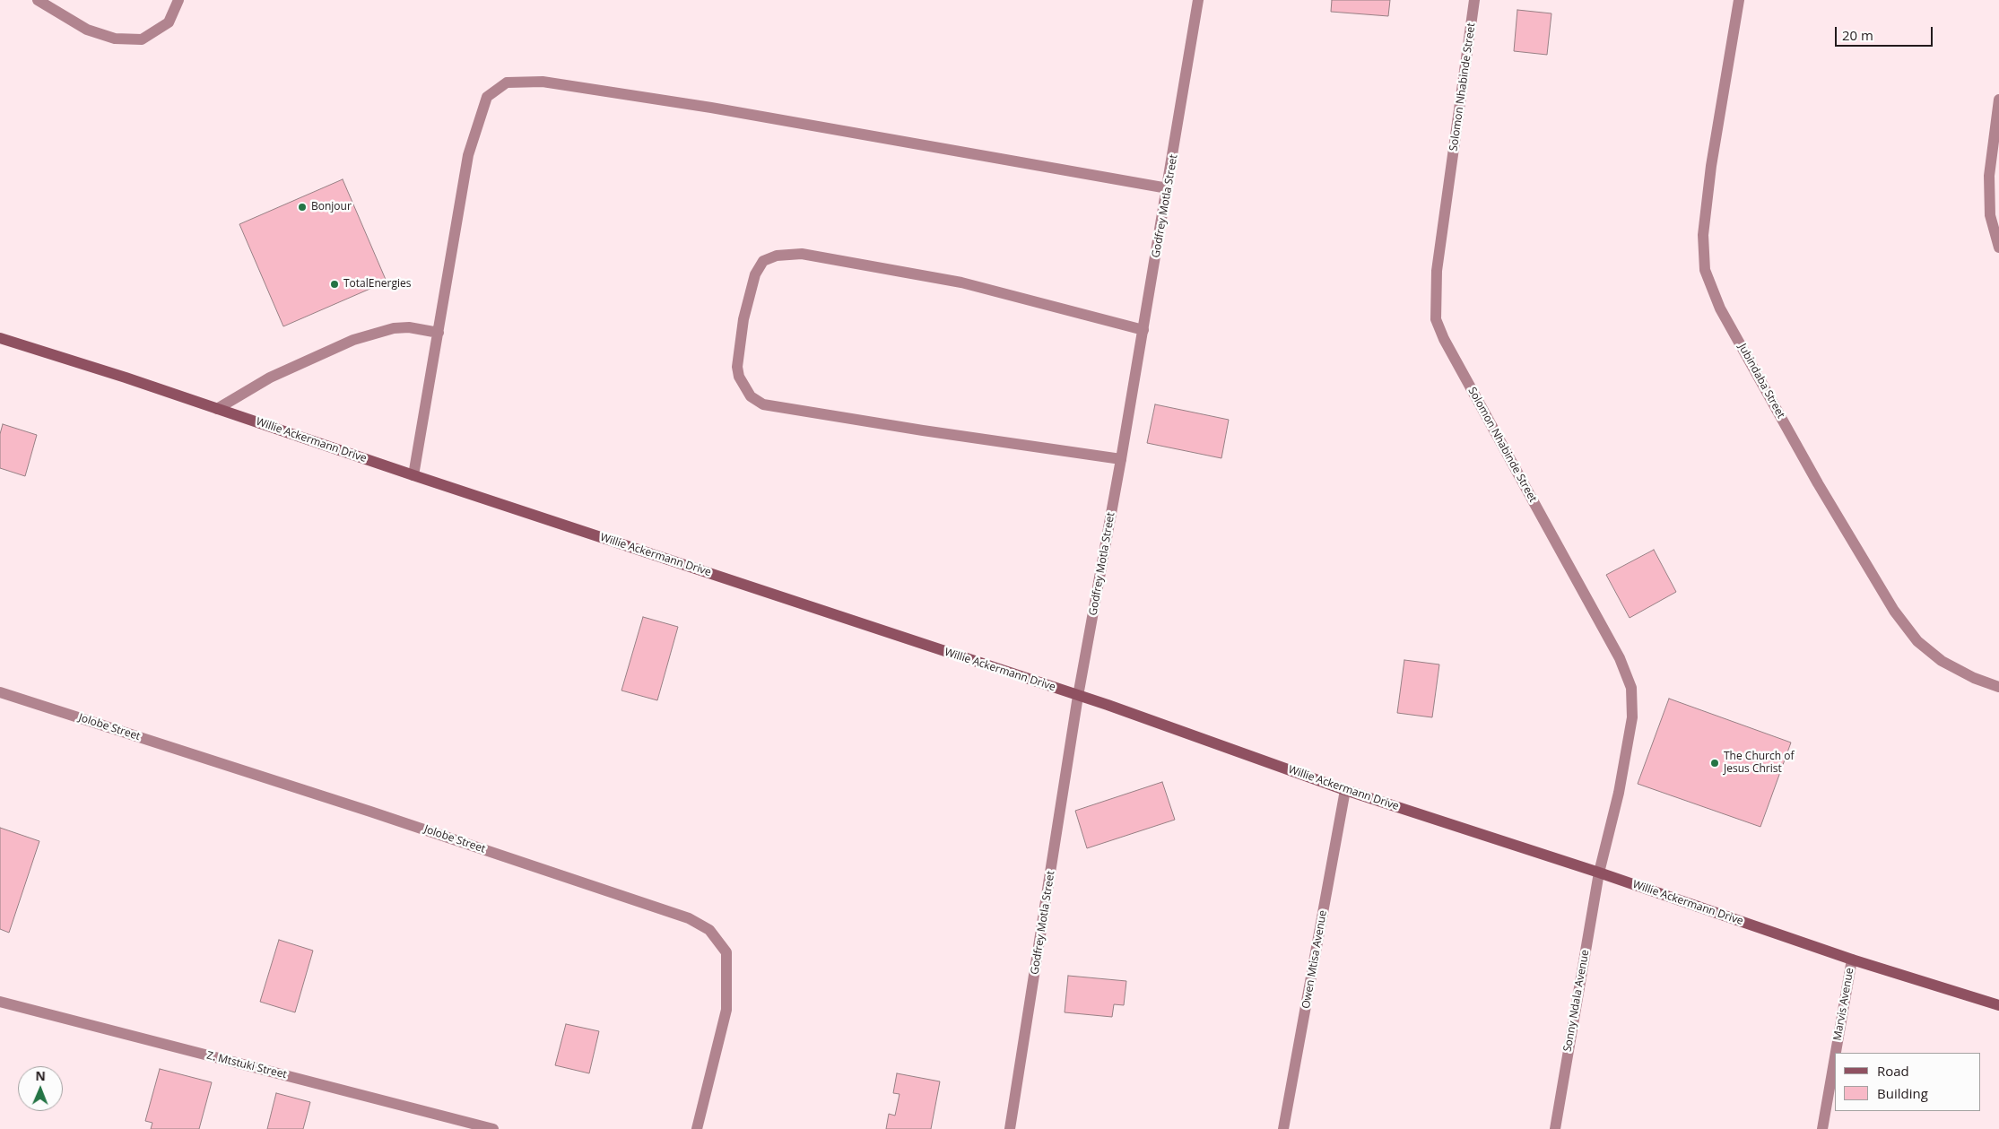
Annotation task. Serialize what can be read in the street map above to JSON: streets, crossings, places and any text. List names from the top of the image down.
{
  "streets": {
    "street": [
      "Solomon Nhabinde Street",
      "Godfrey Motla Street",
      "Jubindaba Street",
      "Willie Ackermann Drive",
      "Jolobe Street",
      "Owen Mtisa Avenue",
      "Sonny Ndala Avenue",
      "Marvis Avenue",
      "Z. Mtstuki Street"
    ]
  },
  "crossings": [
    ["Solomon Nhabinde Street", "Willie Ackermann Drive"],
    ["Solomon Nhabinde Street", "Sonny Ndala Avenue"],
    ["Godfrey Motla Street", "Willie Ackermann Drive"],
    ["Willie Ackermann Drive", "Owen Mtisa Avenue"],
    ["Willie Ackermann Drive", "Sonny Ndala Avenue"],
    ["Willie Ackermann Drive", "Marvis Avenue"]
  ],
  "places": ["Bonjour", "TotalEnergies", "The Church of Jesus Christ"],
  "legend": ["Road", "Building"],
  "scale_bar": "20 m",
  "north": "top"
}
